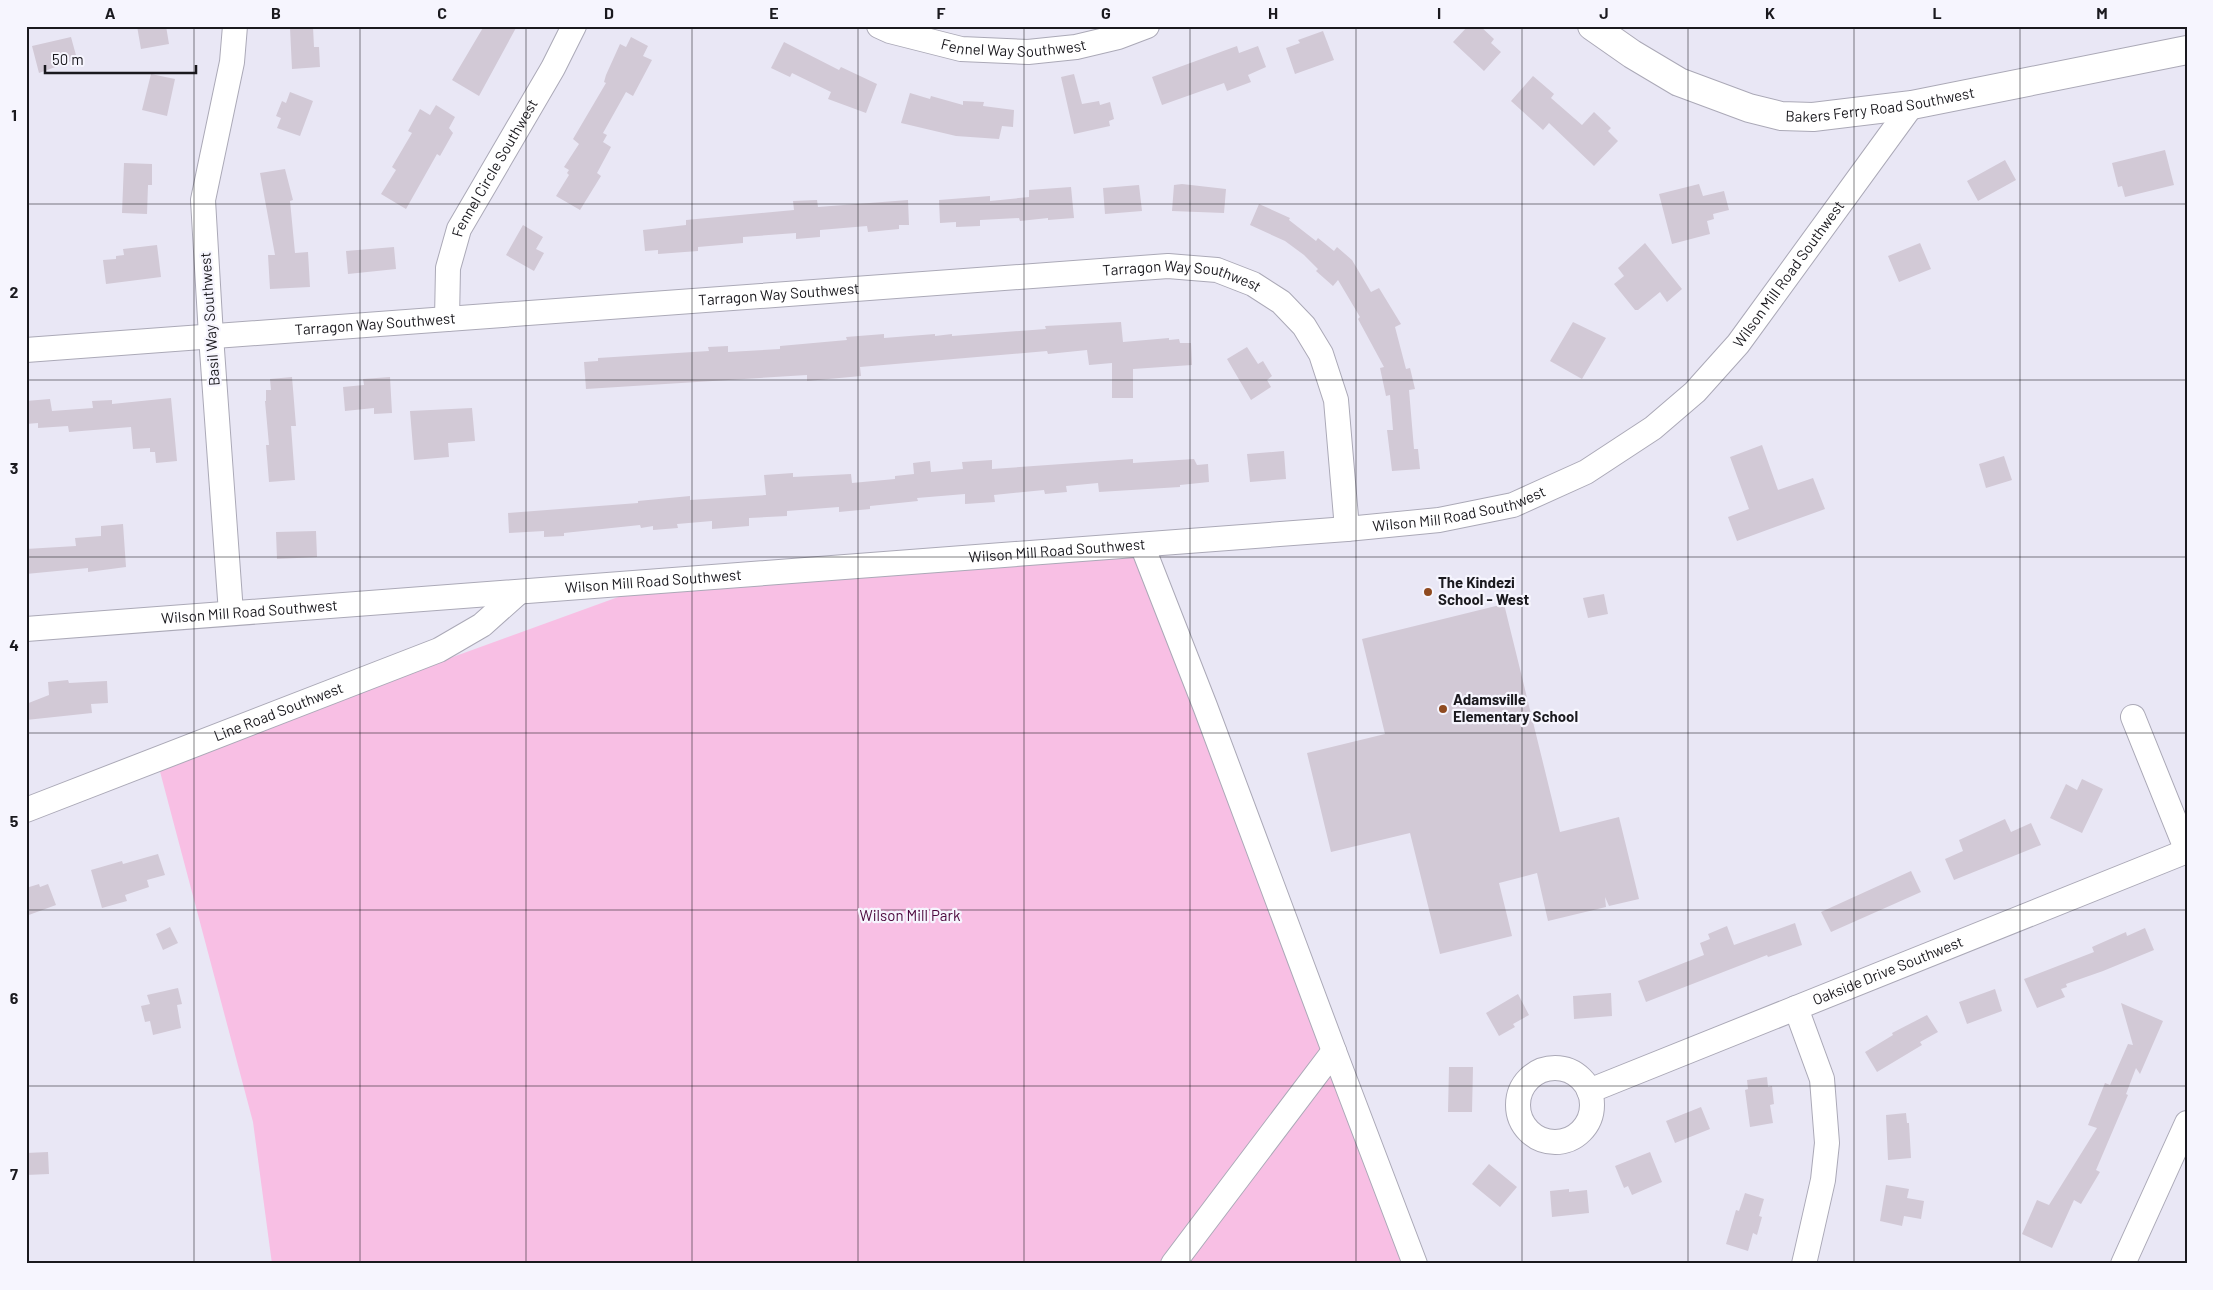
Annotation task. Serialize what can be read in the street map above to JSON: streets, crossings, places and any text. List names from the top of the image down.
{
  "streets": {
    "street": [
      "Fennel Way Southwest",
      "Bakers Ferry Road Southwest",
      "Fennel Circle Southwest",
      "Wilson Mill Road Southwest",
      "Tarragon Way Southwest",
      "Basil Way Southwest",
      "Line Road Southwest",
      "Oakside Drive Southwest"
    ]
  },
  "crossings": [
    ["Bakers Ferry Road Southwest", "Wilson Mill Road Southwest"],
    ["Fennel Circle Southwest", "Tarragon Way Southwest"],
    ["Wilson Mill Road Southwest", "Tarragon Way Southwest"],
    ["Wilson Mill Road Southwest", "Basil Way Southwest"],
    ["Wilson Mill Road Southwest", "Line Road Southwest"],
    ["Tarragon Way Southwest", "Basil Way Southwest"]
  ],
  "parks": ["Wilson Mill Park"],
  "places": ["The Kindezi School - West", "Adamsville Elementary School"],
  "scale_bar": "50 m",
  "grid": {
    "columns": [
      "A",
      "B",
      "C",
      "D",
      "E",
      "F",
      "G",
      "H",
      "I",
      "J",
      "K",
      "L",
      "M"
    ],
    "rows": [
      "1",
      "2",
      "3",
      "4",
      "5",
      "6",
      "7"
    ]
  }
}
